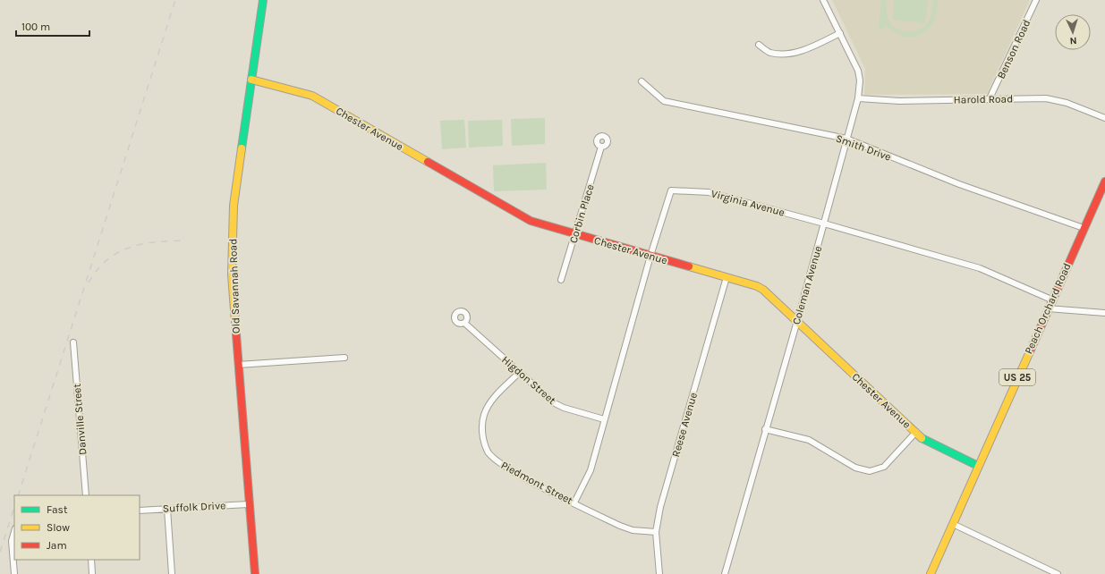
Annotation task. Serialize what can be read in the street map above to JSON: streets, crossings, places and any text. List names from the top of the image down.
{
  "streets": {
    "main road": [
      "Chester Avenue",
      "Old Savannah Road",
      "Peach Orchard Road",
      "US 25"
    ],
    "street": [
      "Benson Road",
      "Harold Road",
      "Smith Drive",
      "Virginia Avenue",
      "Corbin Place",
      "Coleman Avenue",
      "Higdon Street",
      "Danville Street",
      "Reese Avenue",
      "Piedmont Street",
      "Suffolk Drive"
    ]
  },
  "crossings": [
    ["Benson Road", "Harold Road"],
    ["Harold Road", "Coleman Avenue"],
    ["Chester Avenue", "Virginia Avenue"],
    ["Chester Avenue", "Corbin Place"],
    ["Chester Avenue", "Coleman Avenue"],
    ["Chester Avenue", "Old Savannah Road"],
    ["Chester Avenue", "Peach Orchard Road"],
    ["Chester Avenue", "Reese Avenue"],
    ["Smith Drive", "Coleman Avenue"],
    ["Smith Drive", "Peach Orchard Road"],
    ["Virginia Avenue", "Coleman Avenue"],
    ["Virginia Avenue", "Peach Orchard Road"],
    ["Virginia Avenue", "Higdon Street"],
    ["Virginia Avenue", "Piedmont Street"],
    ["Old Savannah Road", "Suffolk Drive"],
    ["Higdon Street", "Piedmont Street"],
    ["Reese Avenue", "Piedmont Street"]
  ],
  "legend": ["Fast", "Slow", "Jam"],
  "scale_bar": "100 m",
  "north": "bottom"
}
